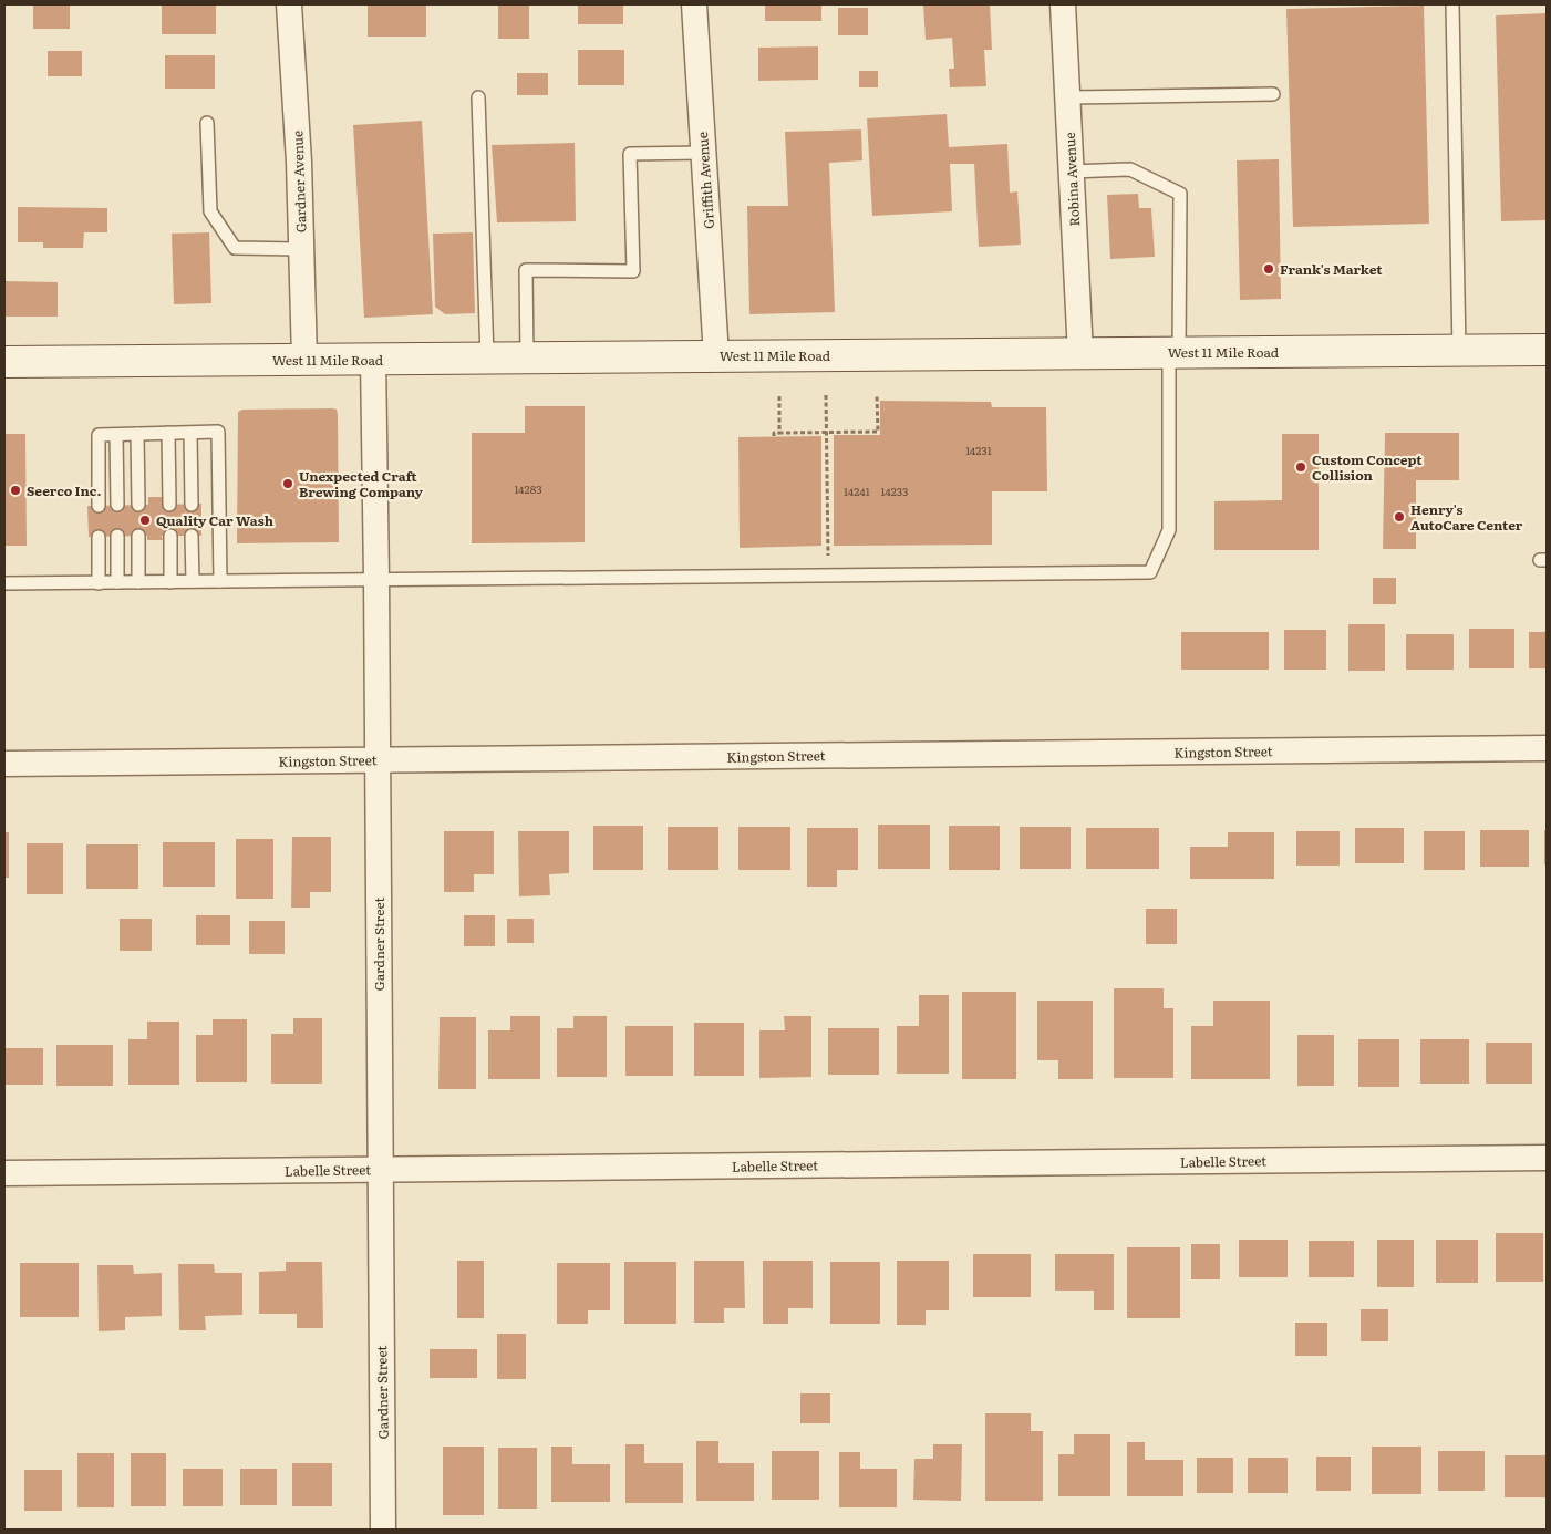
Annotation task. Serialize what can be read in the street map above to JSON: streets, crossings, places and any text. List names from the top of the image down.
{
  "streets": {
    "main road": ["West 11 Mile Road"],
    "street": [
      "Robina Avenue",
      "Griffith Avenue",
      "Gardner Avenue",
      "Kingston Street",
      "Gardner Street",
      "Labelle Street"
    ]
  },
  "crossings": [
    ["Robina Avenue", "West 11 Mile Road"],
    ["Griffith Avenue", "West 11 Mile Road"],
    ["Gardner Avenue", "West 11 Mile Road"],
    ["West 11 Mile Road", "Gardner Street"],
    ["Kingston Street", "Gardner Street"],
    ["Gardner Street", "Labelle Street"]
  ],
  "places": [
    "Frank's Market",
    "Custom Concept Collision",
    "Unexpected Craft Brewing Company",
    "Seerco Inc.",
    "Henry's AutoCare Center",
    "Quality Car Wash"
  ],
  "house_numbers": [
    "14231",
    "14283",
    "14241",
    "14233"
  ]
}
